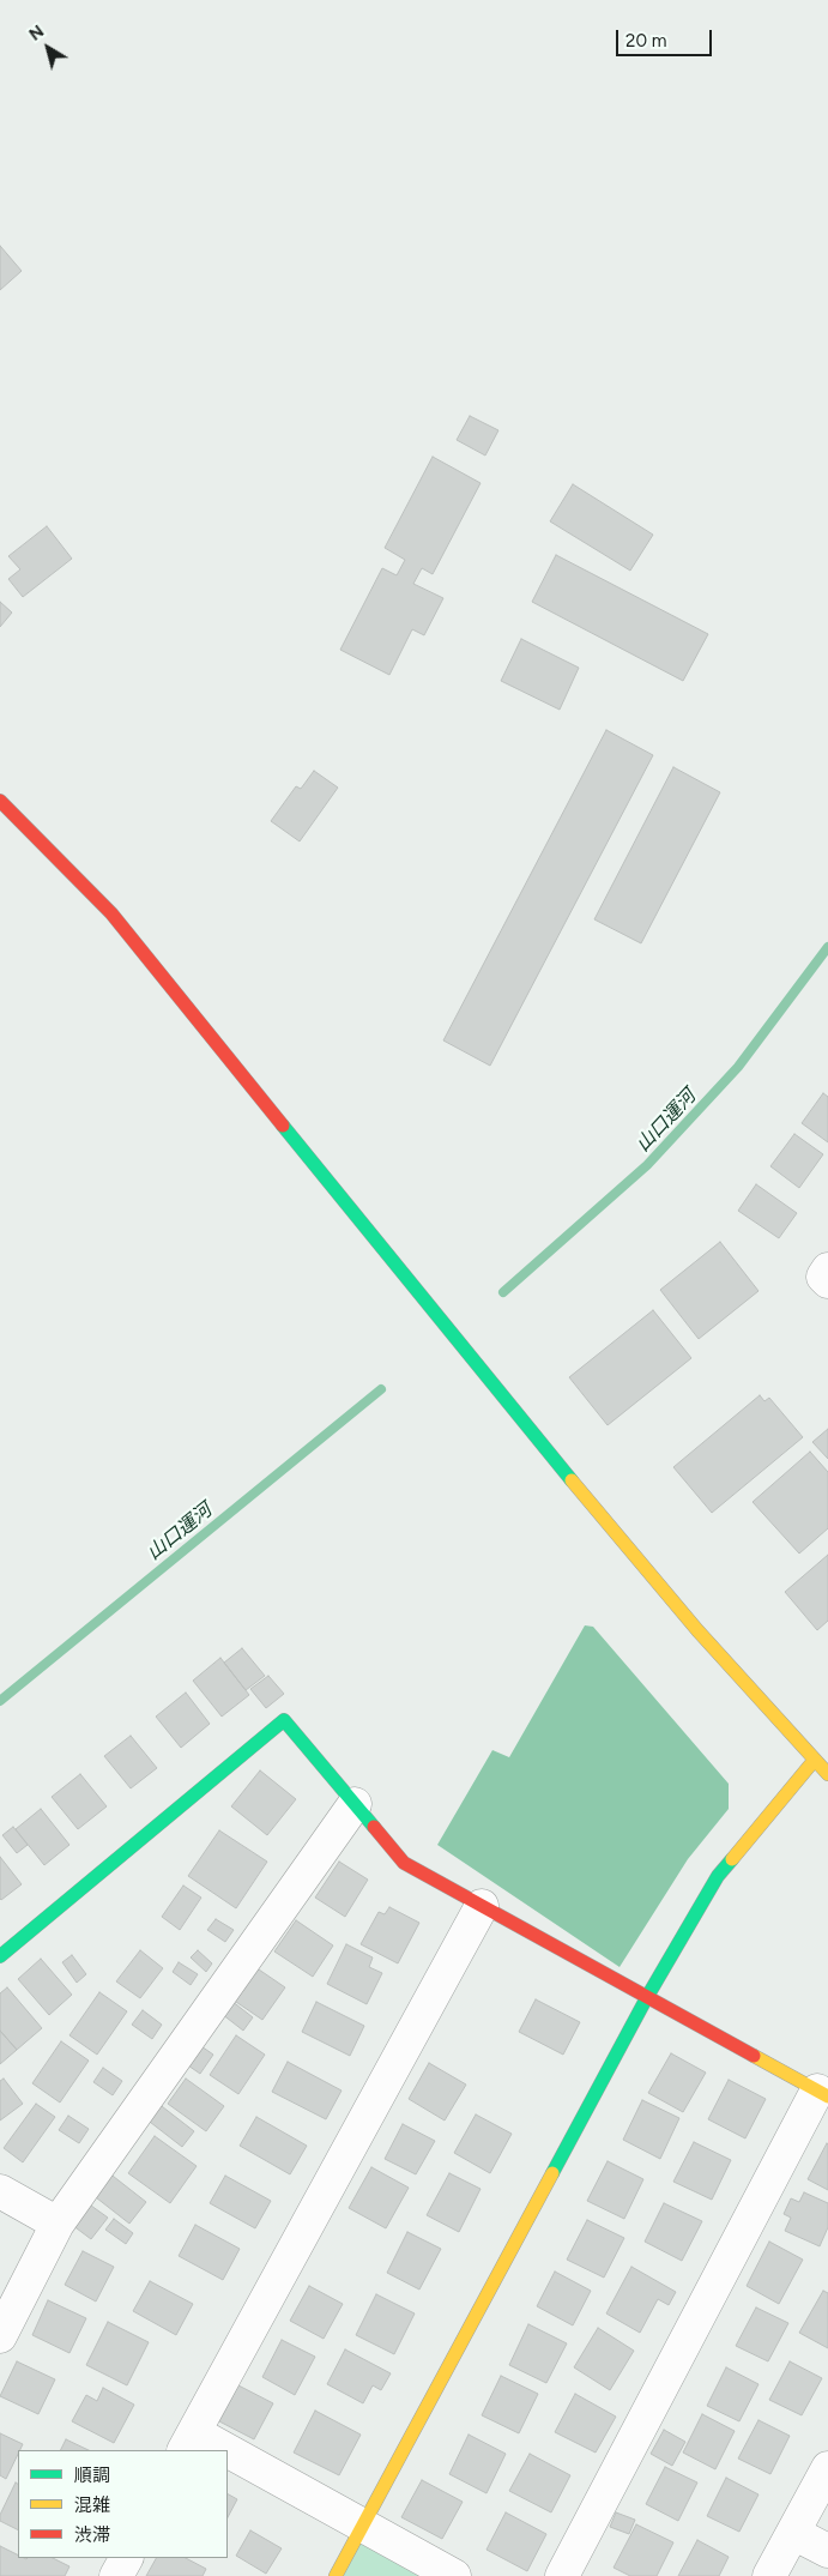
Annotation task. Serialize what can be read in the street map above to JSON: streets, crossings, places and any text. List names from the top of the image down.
{
  "water": ["山口運河"],
  "legend": ["順調", "混雑", "渋滞"],
  "scale_bar": "20 m",
  "north": "top left"
}
